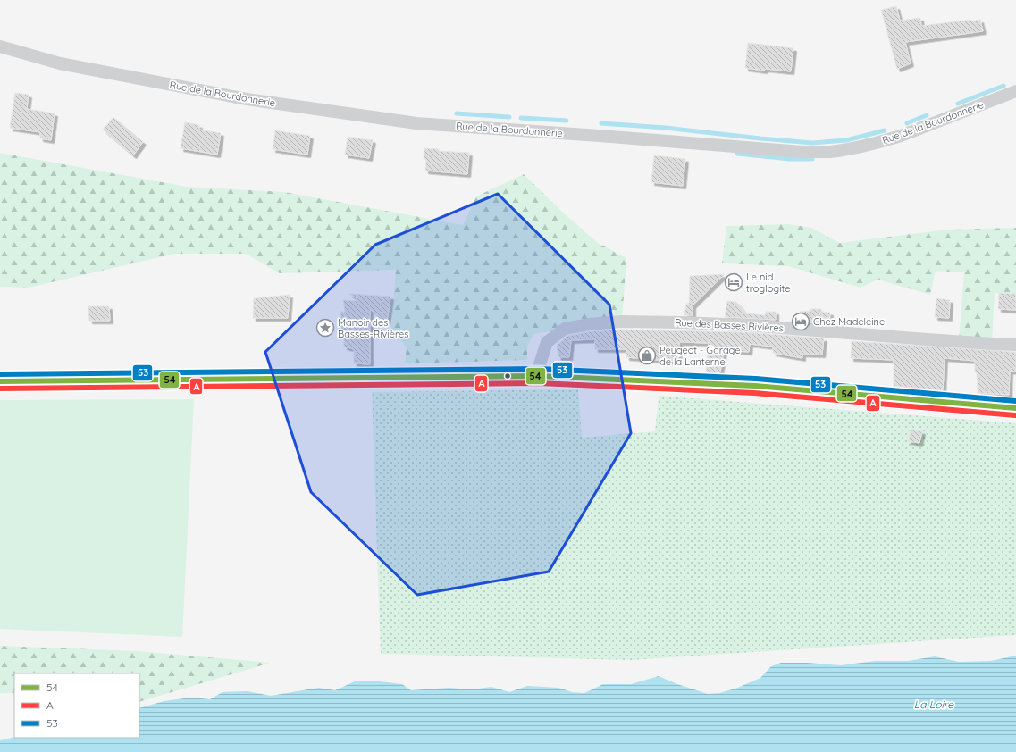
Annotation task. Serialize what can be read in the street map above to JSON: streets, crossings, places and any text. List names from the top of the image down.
{
  "streets": {
    "street": ["Rue de la Bourdonnerie", "Rue des Basses Rivières"]
  },
  "water": ["La Loire"],
  "places": {
    "hotel": ["Le nid troglogite", "Chez Madeleine"],
    "place": ["Manoir des Basses-Rivières"],
    "shop": ["Peugeot - Garage de la Lanterne"]
  },
  "lines": ["transit line 53", "transit line 54", "transit line A"],
  "legend": ["54", "A", "53"]
}
